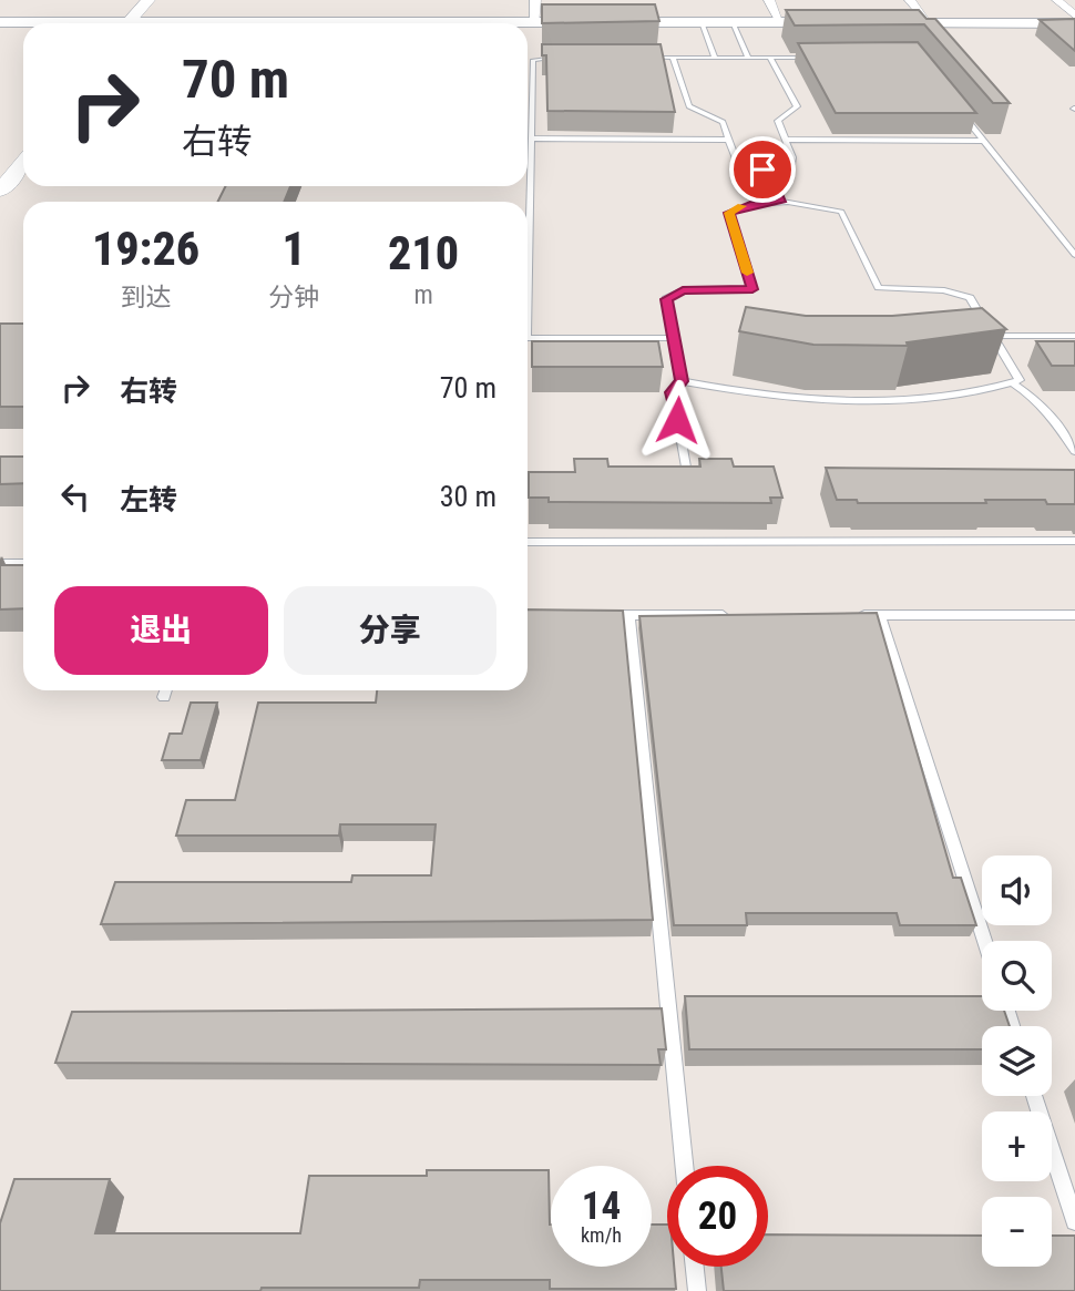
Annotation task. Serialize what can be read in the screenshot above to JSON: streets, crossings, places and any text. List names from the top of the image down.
{
  "page": {
    "turn": ["70 m", "右转"],
    "eta": [
      "19:26",
      "到达",
      "1",
      "分钟",
      "210",
      "m"
    ],
    "list": [
      {
        "name": "右转",
        "value": "70 m"
      },
      {
        "name": "左转",
        "value": "30 m"
      }
    ],
    "buttons": ["退出", "分享"],
    "map_buttons": ["+", "−"],
    "speed": "14 km/h",
    "limit": "20"
  }
}
